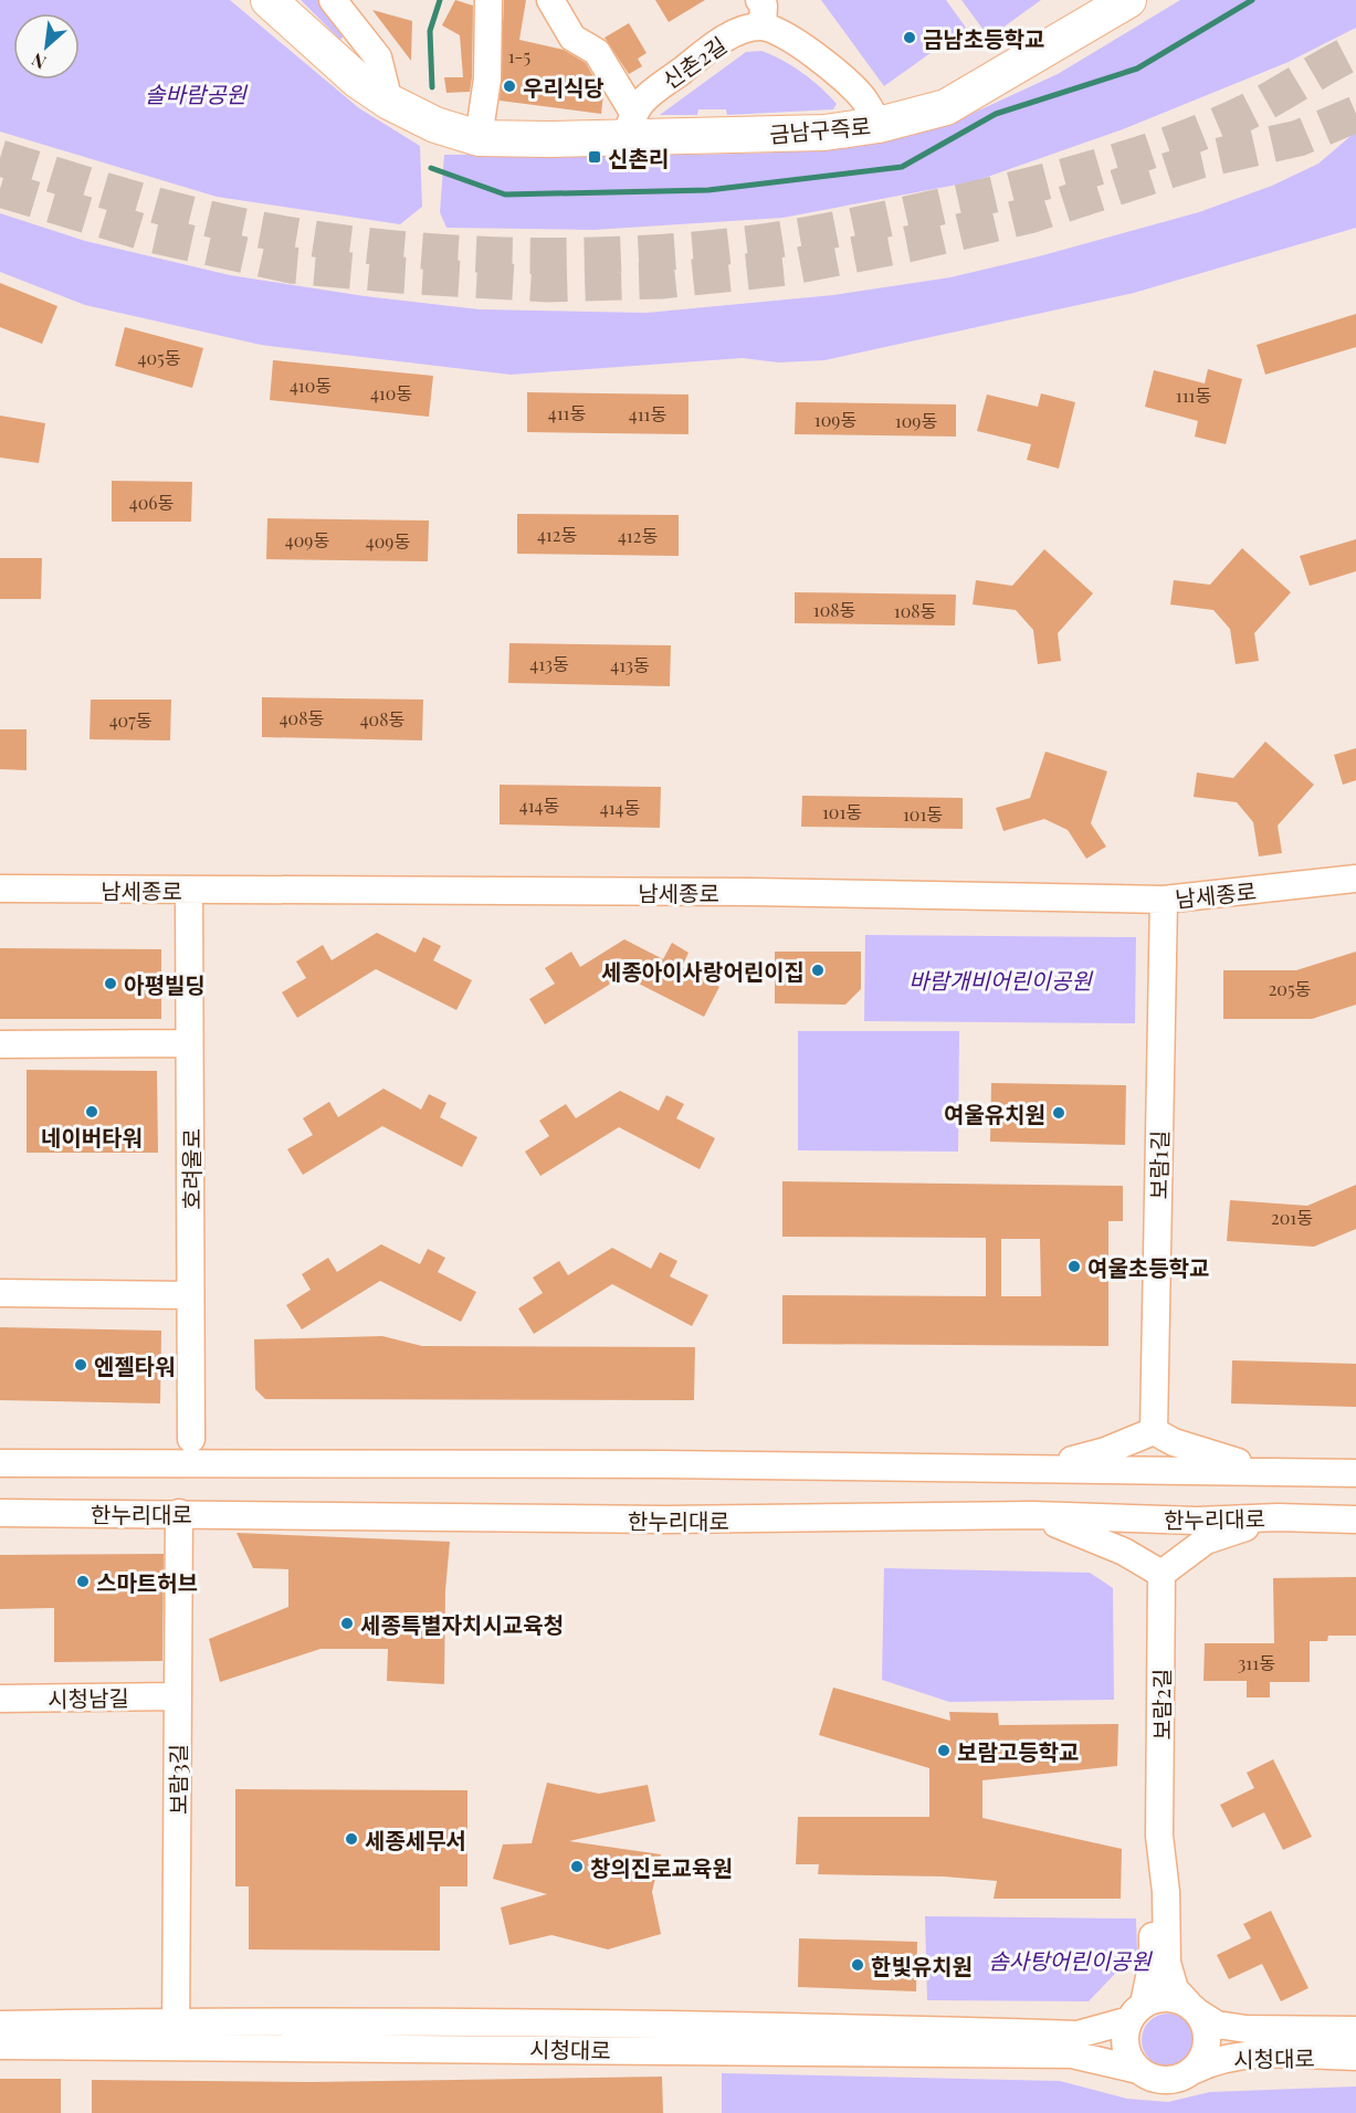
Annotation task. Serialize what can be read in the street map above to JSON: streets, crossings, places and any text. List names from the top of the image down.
{
  "streets": {
    "main road": ["금남구즉로"],
    "street": [
      "신촌2길",
      "남세종로",
      "보람1길",
      "호려울로",
      "한누리대로",
      "시청남길",
      "보람2길",
      "보람3길",
      "시청대로"
    ]
  },
  "crossings": [
    ["신촌2길", "금남구즉로"],
    ["남세종로", "보람1길"],
    ["남세종로", "호려울로"],
    ["한누리대로", "보람3길"],
    ["시청남길", "보람3길"],
    ["보람2길", "시청대로"],
    ["보람3길", "시청대로"]
  ],
  "parks": ["솔바람공원", "바람개비어린이공원", "솜사탕어린이공원"],
  "places": {
    "other": [
      "금남초등학교",
      "우리식당",
      "세종아이사랑어린이집",
      "아평빌딩",
      "네이버타워",
      "여울유치원",
      "여울초등학교",
      "엔젤타워",
      "스마트허브",
      "세종특별자치시교육청",
      "보람고등학교",
      "세종세무서",
      "창의진로교육원",
      "한빛유치원"
    ],
    "transit": ["신촌리"]
  },
  "house_numbers": [
    "1-5",
    "405동",
    "410동",
    "410동",
    "111동",
    "411동",
    "411동",
    "109동",
    "109동",
    "406동",
    "412동",
    "412동",
    "409동",
    "409동",
    "108동",
    "108동",
    "413동",
    "413동",
    "408동",
    "408동",
    "407동",
    "414동",
    "414동",
    "101동",
    "101동",
    "205동",
    "201동",
    "311동"
  ],
  "north": "bottom left"
}
